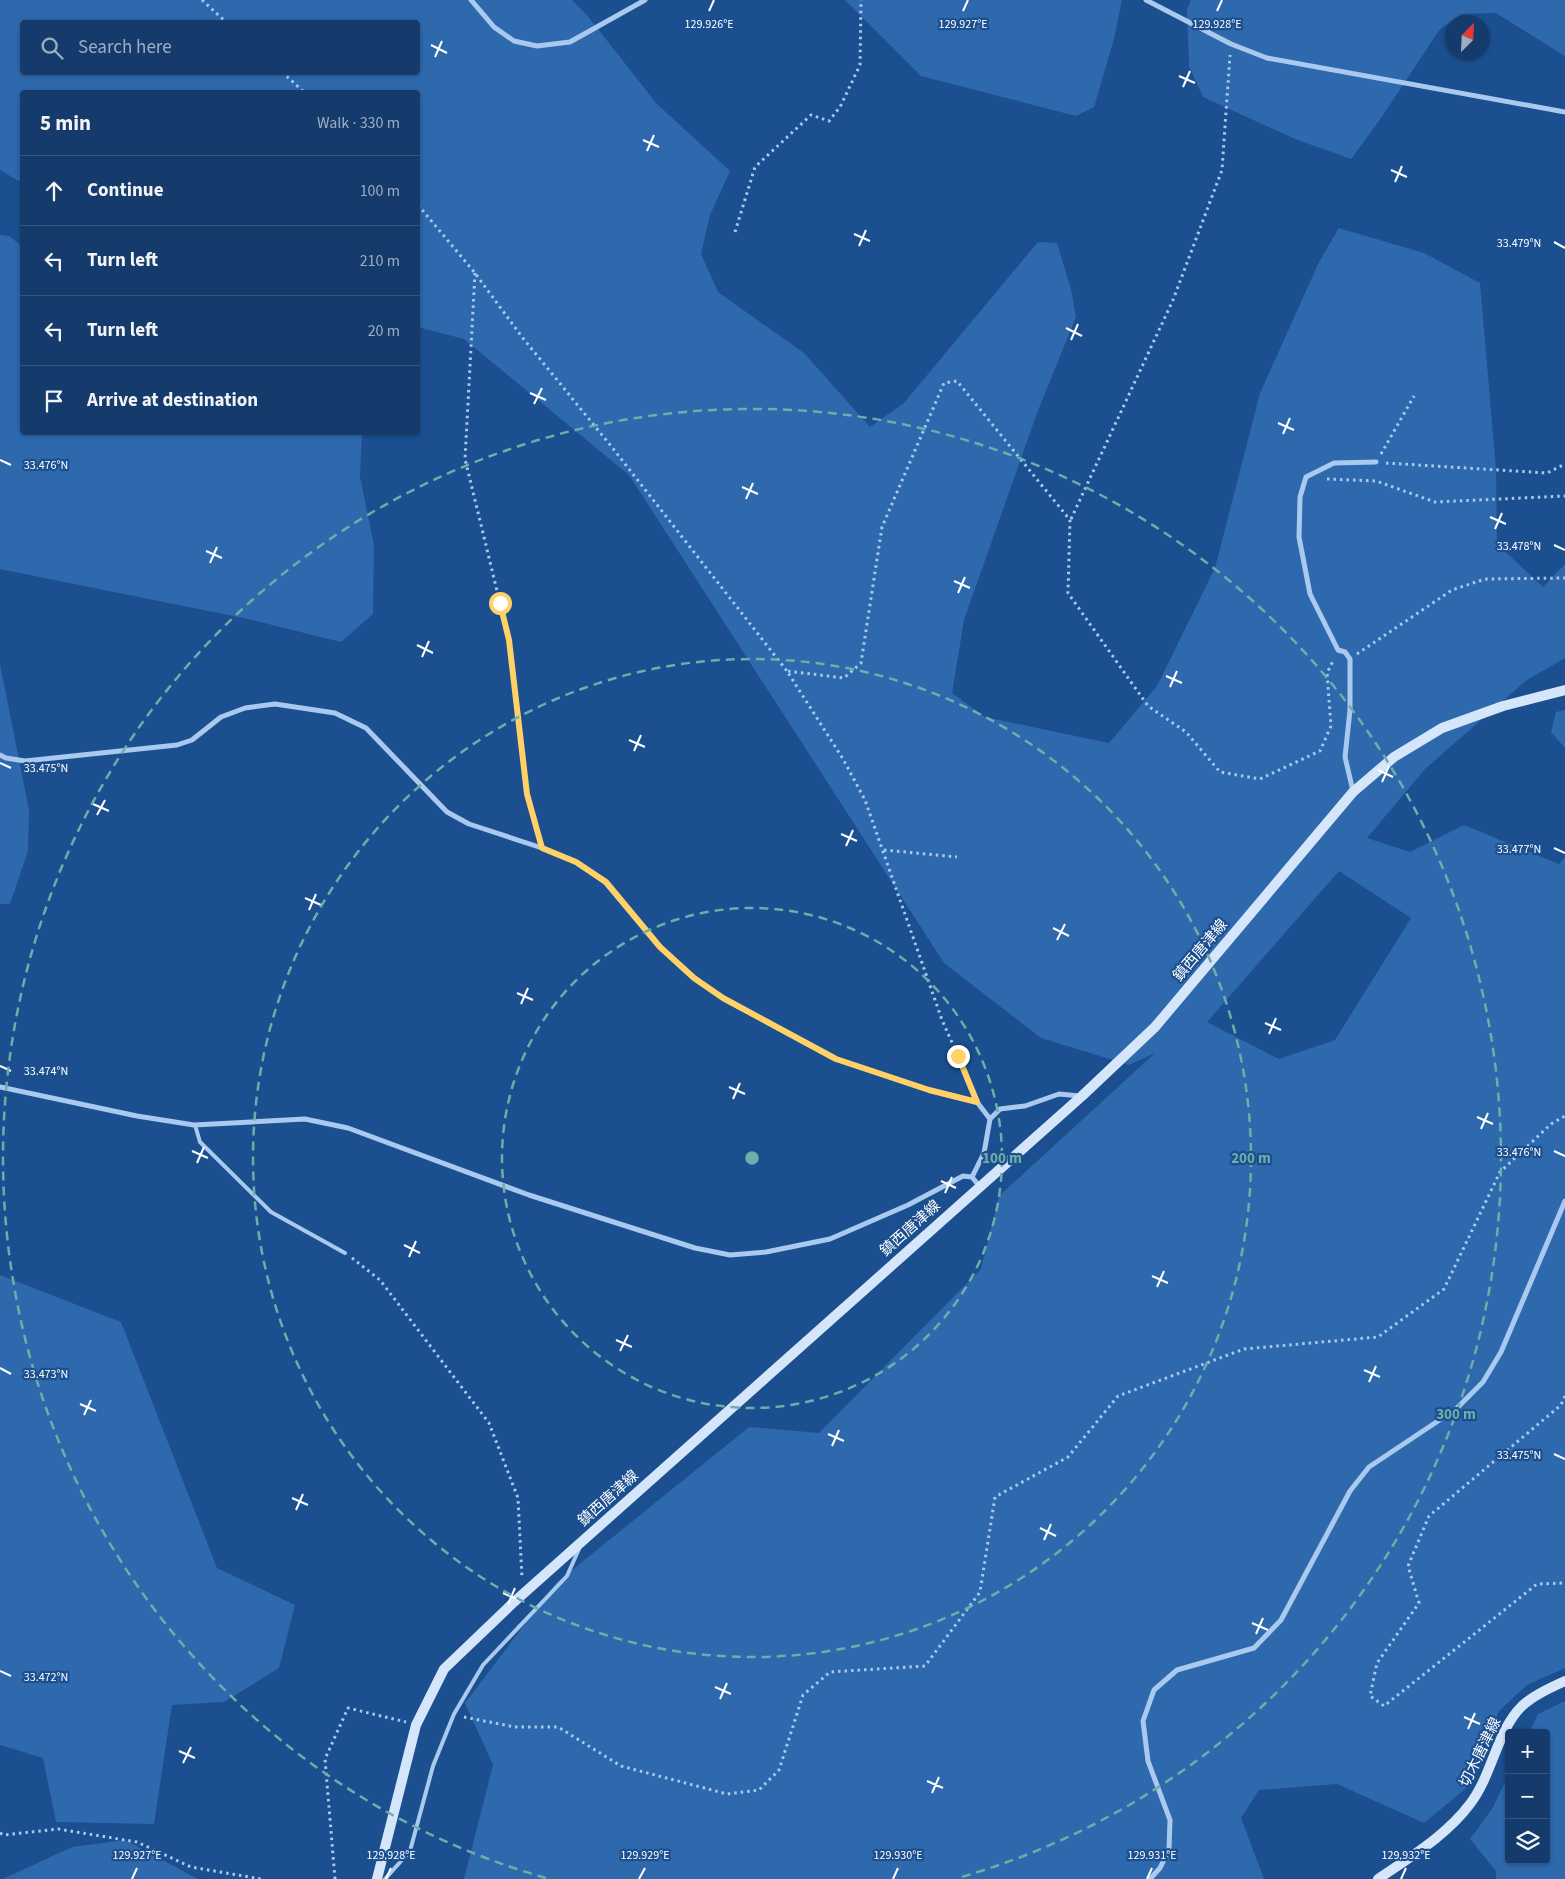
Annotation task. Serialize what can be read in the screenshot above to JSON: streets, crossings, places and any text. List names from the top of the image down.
{
  "streets": {
    "main road": ["鎮西唐津線", "切木唐津線"]
  },
  "north": "top right",
  "page": {
    "search": "Search here",
    "heading": ["5 min", "Walk · 330 m"],
    "list": [
      ["Continue", "100 m"],
      ["Turn left", "210 m"],
      ["Turn left", "20 m"],
      "Arrive at destination"
    ],
    "map_buttons": ["+", "−"]
  },
  "coordinates": [
    "129.926°E",
    "129.927°E",
    "129.928°E",
    "33.479°N",
    "33.476°N",
    "33.478°N",
    "33.475°N",
    "33.477°N",
    "33.474°N",
    "33.473°N",
    "33.472°N",
    "129.929°E",
    "129.930°E",
    "129.931°E",
    "129.932°E"
  ],
  "rings": ["100 m", "200 m", "300 m"]
}
